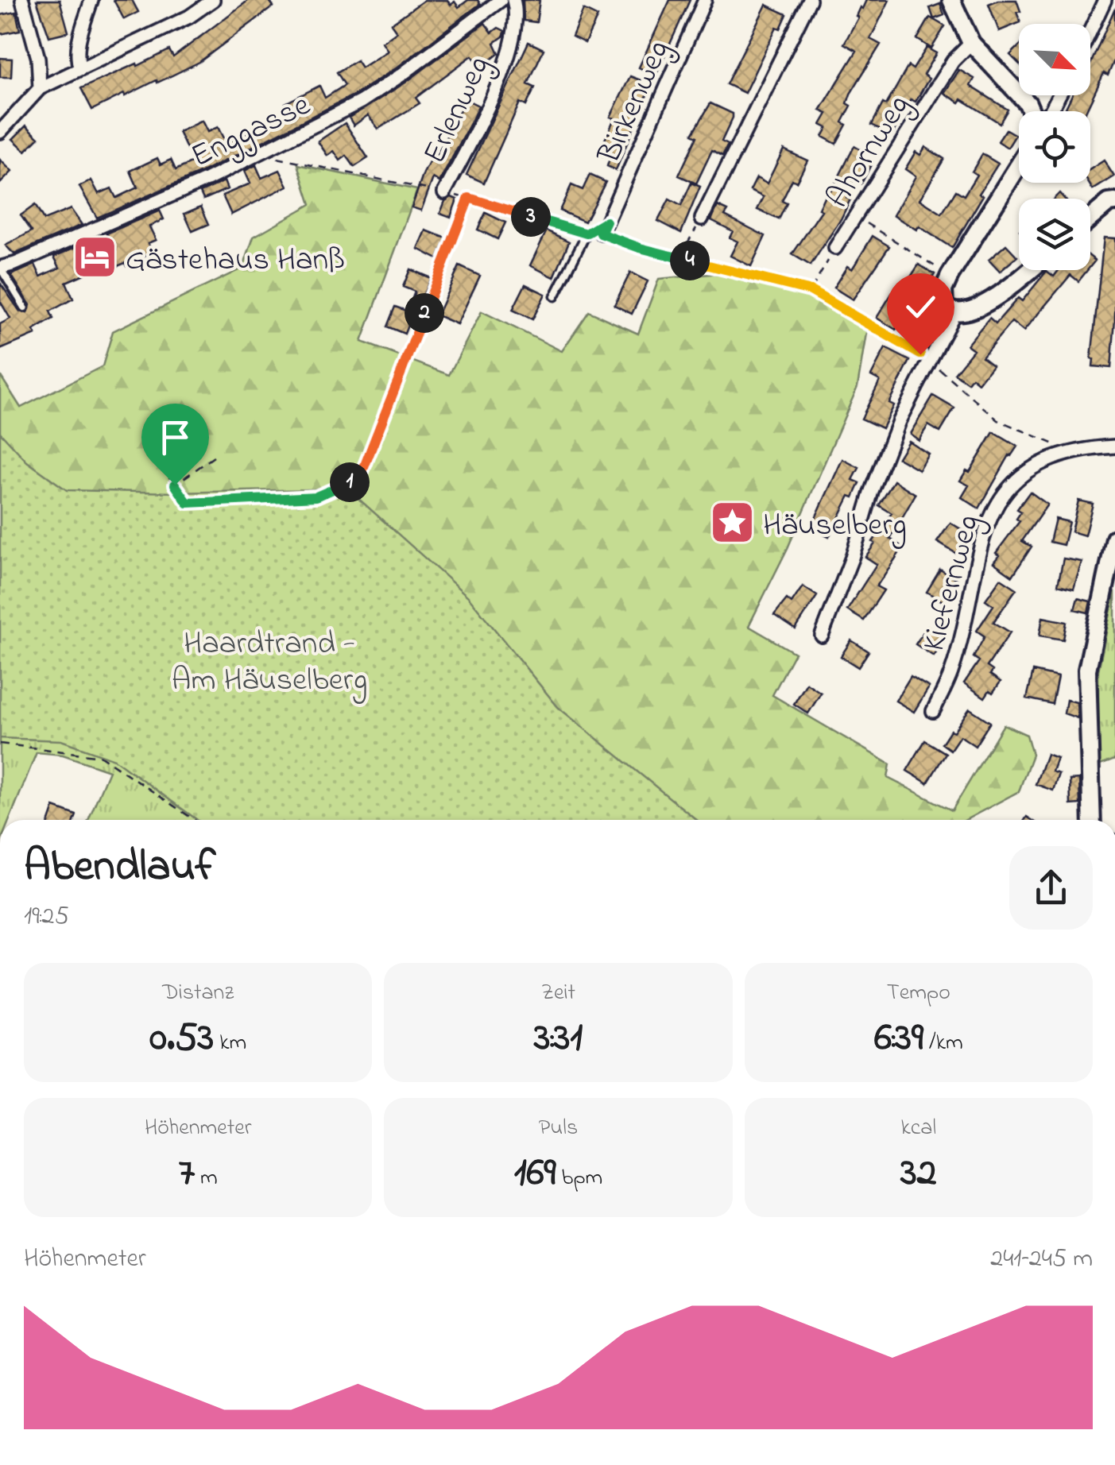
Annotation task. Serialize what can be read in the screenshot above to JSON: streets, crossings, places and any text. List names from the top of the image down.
{
  "streets": {
    "street": [
      "Birkenweg",
      "Erlenweg",
      "Enggasse",
      "Ahornweg",
      "Kiefernweg"
    ]
  },
  "parks": ["Haardtrand - Am Häuselberg"],
  "places": {
    "hotel": ["Gästehaus Hanß"],
    "place": ["Häuselberg"]
  },
  "north": "bottom right",
  "page": {
    "pins": [
      "3",
      "4",
      "2",
      "1"
    ],
    "heading": ["Abendlauf", "19:25"],
    "stats": [
      ["Distanz", "0.53 km"],
      ["Zeit", "3:31"],
      ["Tempo", "6:39 /km"],
      ["Höhenmeter", "7 m"],
      ["Puls", "169 bpm"],
      ["kcal", "32"]
    ],
    "chart": ["Höhenmeter", "241–245 m"]
  }
}
